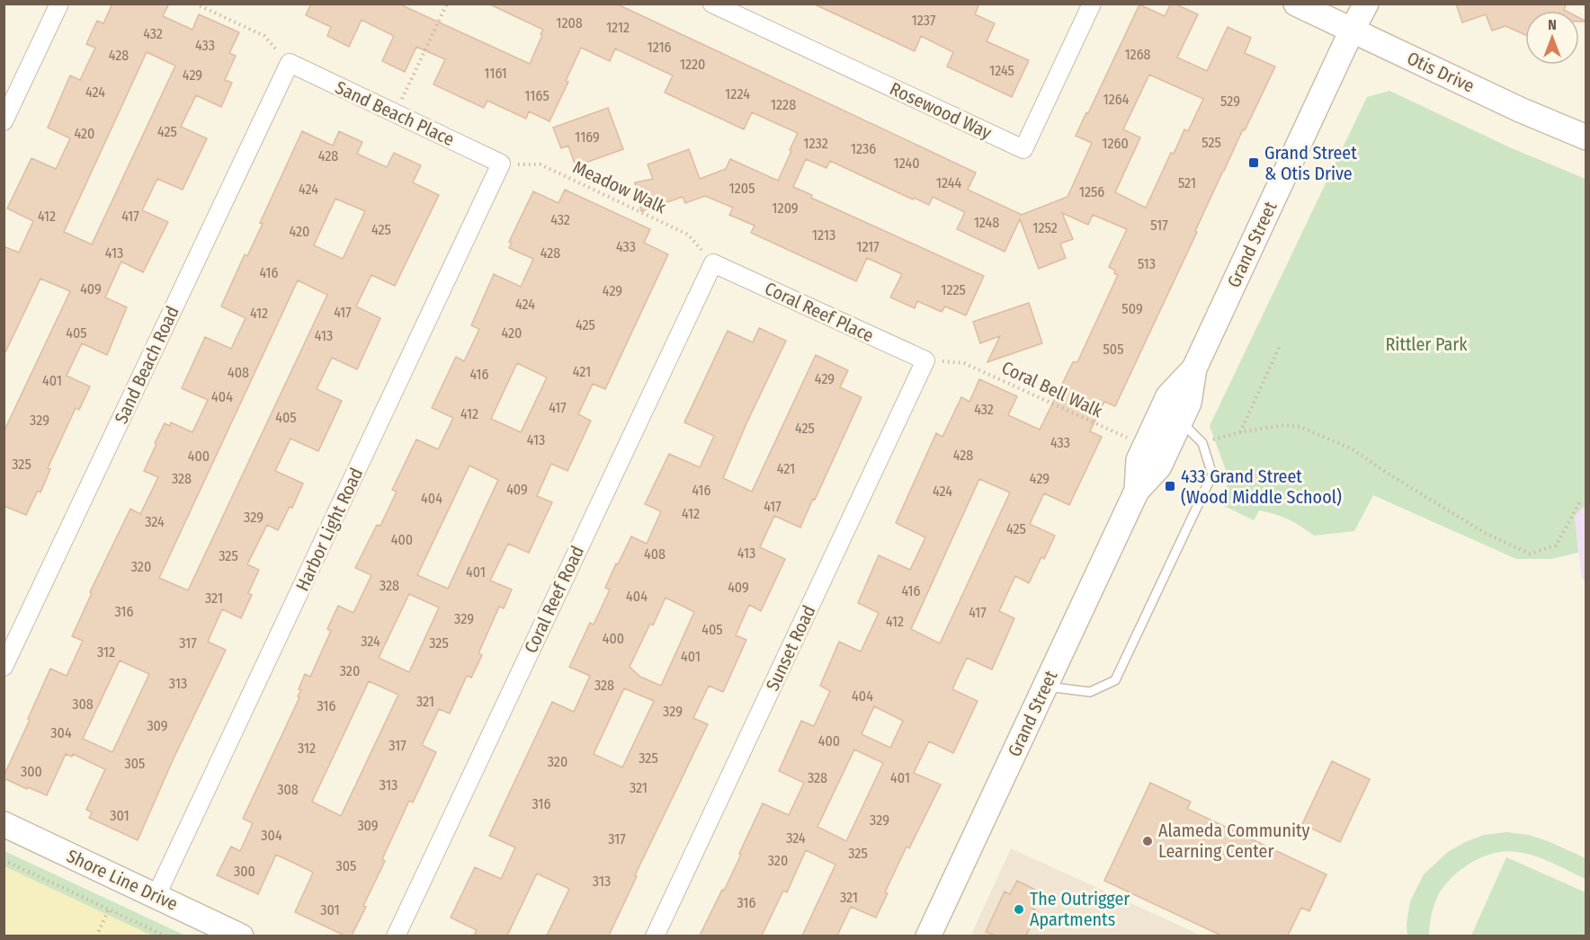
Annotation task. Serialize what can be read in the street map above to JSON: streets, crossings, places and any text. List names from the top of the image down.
{
  "streets": {
    "street": [
      "Otis Drive",
      "Rosewood Way",
      "Sand Beach Place",
      "Grand Street",
      "Coral Reef Place",
      "Sand Beach Road",
      "Harbor Light Road",
      "Coral Reef Road",
      "Sunset Road",
      "Shore Line Drive"
    ],
    "path": ["Meadow Walk", "Coral Bell Walk"]
  },
  "crossings": [
    ["Otis Drive", "Grand Street"],
    ["Sand Beach Place", "Meadow Walk"],
    ["Sand Beach Place", "Sand Beach Road"],
    ["Sand Beach Place", "Harbor Light Road"],
    ["Meadow Walk", "Coral Reef Place"],
    ["Meadow Walk", "Harbor Light Road"],
    ["Meadow Walk", "Coral Reef Road"],
    ["Grand Street", "Coral Bell Walk"],
    ["Coral Reef Place", "Coral Bell Walk"],
    ["Coral Reef Place", "Coral Reef Road"],
    ["Coral Reef Place", "Sunset Road"],
    ["Coral Bell Walk", "Sunset Road"],
    ["Harbor Light Road", "Shore Line Drive"]
  ],
  "parks": ["Rittler Park"],
  "places": {
    "transit": ["Grand Street & Otis Drive", "433 Grand Street (Wood Middle School)"],
    "other": ["Alameda Community Learning Center", "The Outrigger Apartments"]
  },
  "house_numbers": [
    "1237",
    "1208",
    "1212",
    "432",
    "433",
    "1216",
    "1268",
    "428",
    "1220",
    "1245",
    "1161",
    "429",
    "424",
    "1224",
    "1165",
    "1264",
    "529",
    "1228",
    "425",
    "420",
    "1169",
    "525",
    "1232",
    "1260",
    "1236",
    "428",
    "1240",
    "1244",
    "521",
    "1205",
    "424",
    "1256",
    "1209",
    "412",
    "417",
    "432",
    "1248",
    "517",
    "1252",
    "425",
    "420",
    "1213",
    "433",
    "1217",
    "413",
    "428",
    "513",
    "416",
    "409",
    "1225",
    "429",
    "424",
    "509",
    "417",
    "412",
    "425",
    "405",
    "420",
    "413",
    "505",
    "421",
    "408",
    "416",
    "429",
    "401",
    "404",
    "417",
    "432",
    "412",
    "405",
    "329",
    "425",
    "413",
    "433",
    "428",
    "400",
    "325",
    "421",
    "328",
    "429",
    "409",
    "416",
    "424",
    "404",
    "417",
    "412",
    "329",
    "324",
    "425",
    "400",
    "413",
    "408",
    "325",
    "320",
    "401",
    "328",
    "409",
    "416",
    "404",
    "321",
    "316",
    "417",
    "329",
    "412",
    "405",
    "400",
    "324",
    "317",
    "325",
    "312",
    "401",
    "320",
    "313",
    "328",
    "404",
    "321",
    "308",
    "316",
    "329",
    "309",
    "304",
    "400",
    "317",
    "312",
    "325",
    "320",
    "305",
    "300",
    "328",
    "401",
    "313",
    "321",
    "308",
    "316",
    "301",
    "329",
    "309",
    "304",
    "324",
    "317",
    "325",
    "320",
    "305",
    "300",
    "313",
    "321",
    "316",
    "301"
  ],
  "north": "top"
}
